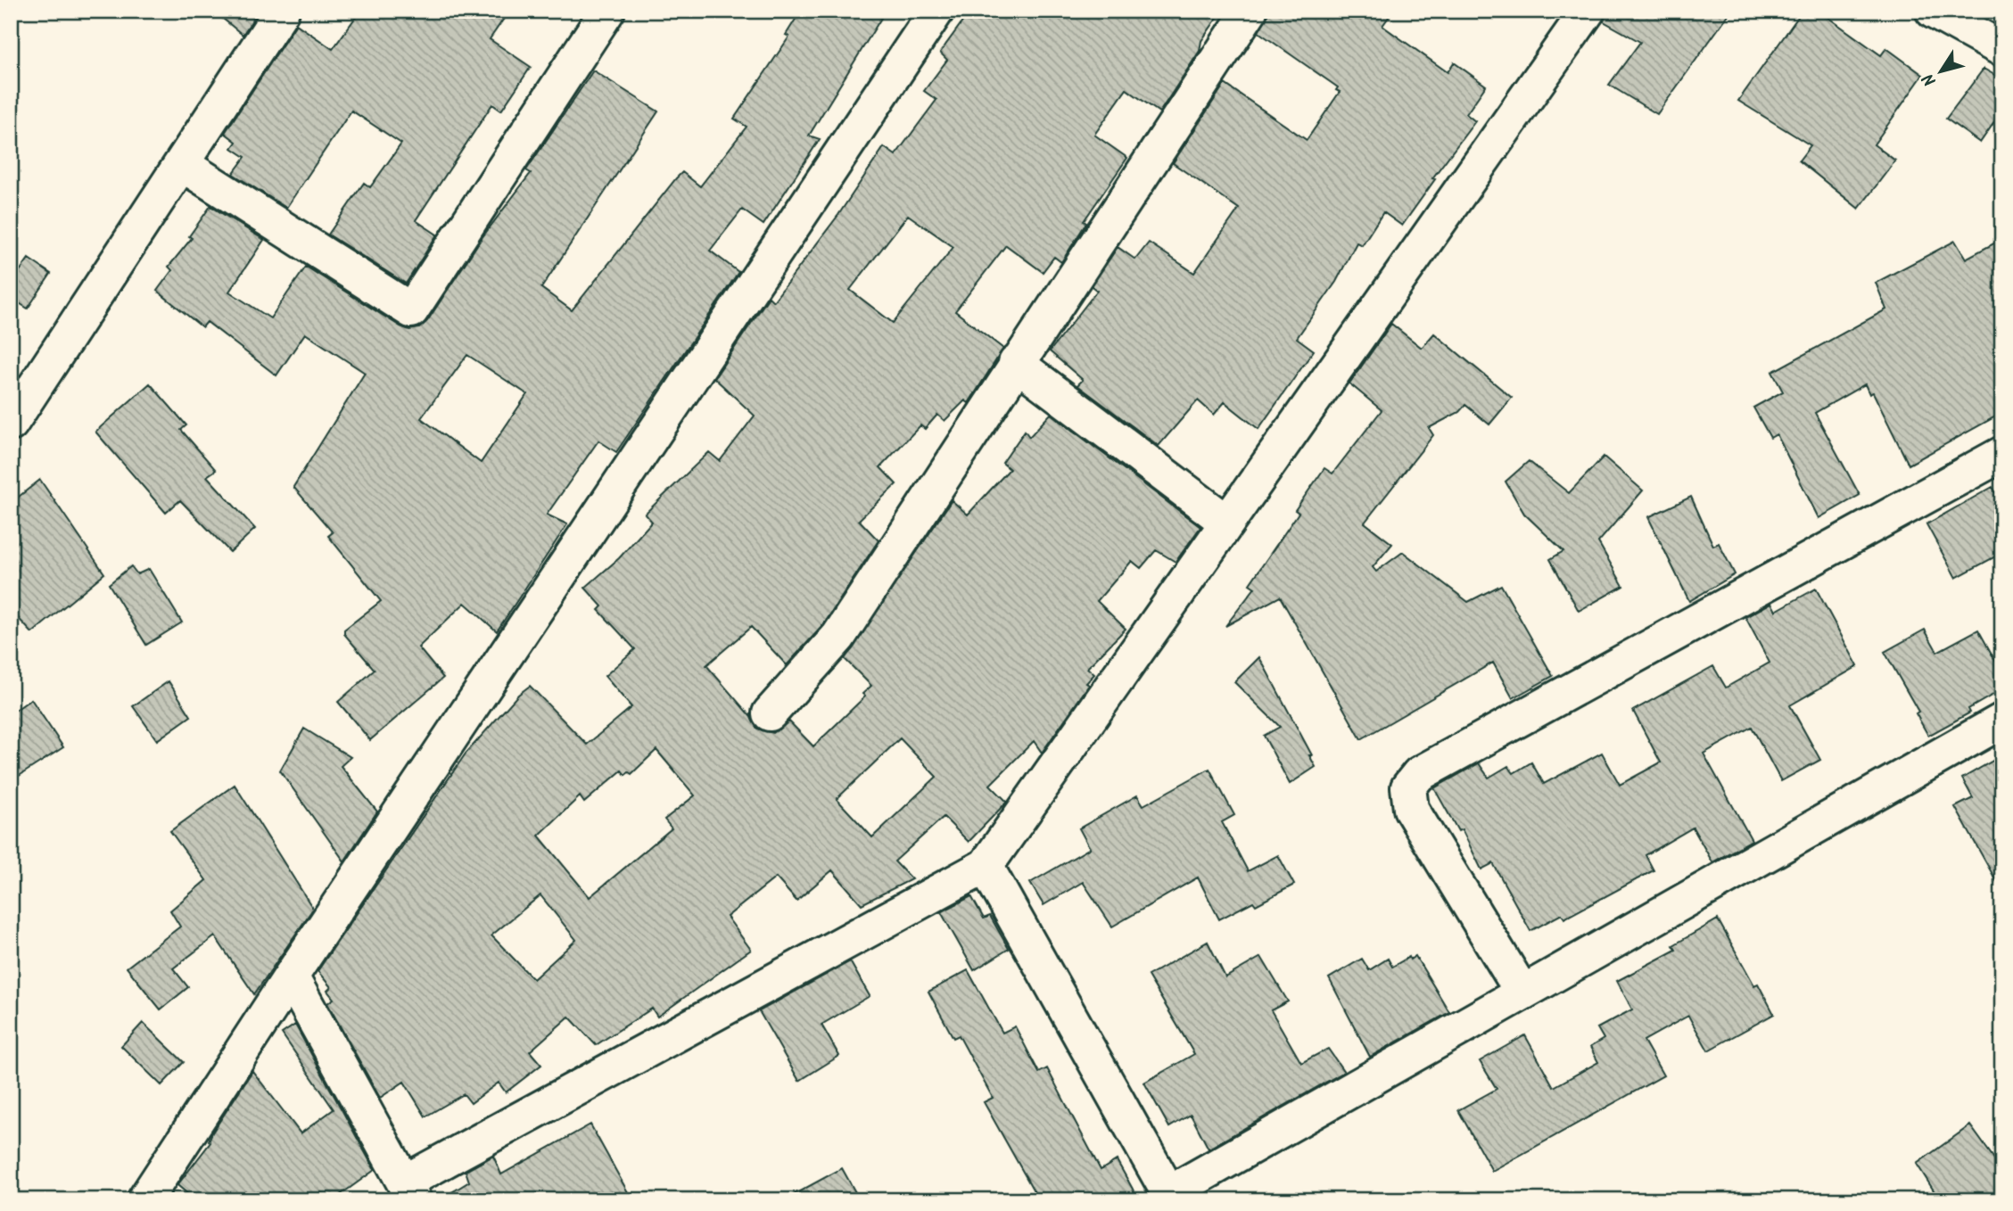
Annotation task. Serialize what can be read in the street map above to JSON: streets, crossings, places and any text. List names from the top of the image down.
{
  "north": "bottom left"
}
